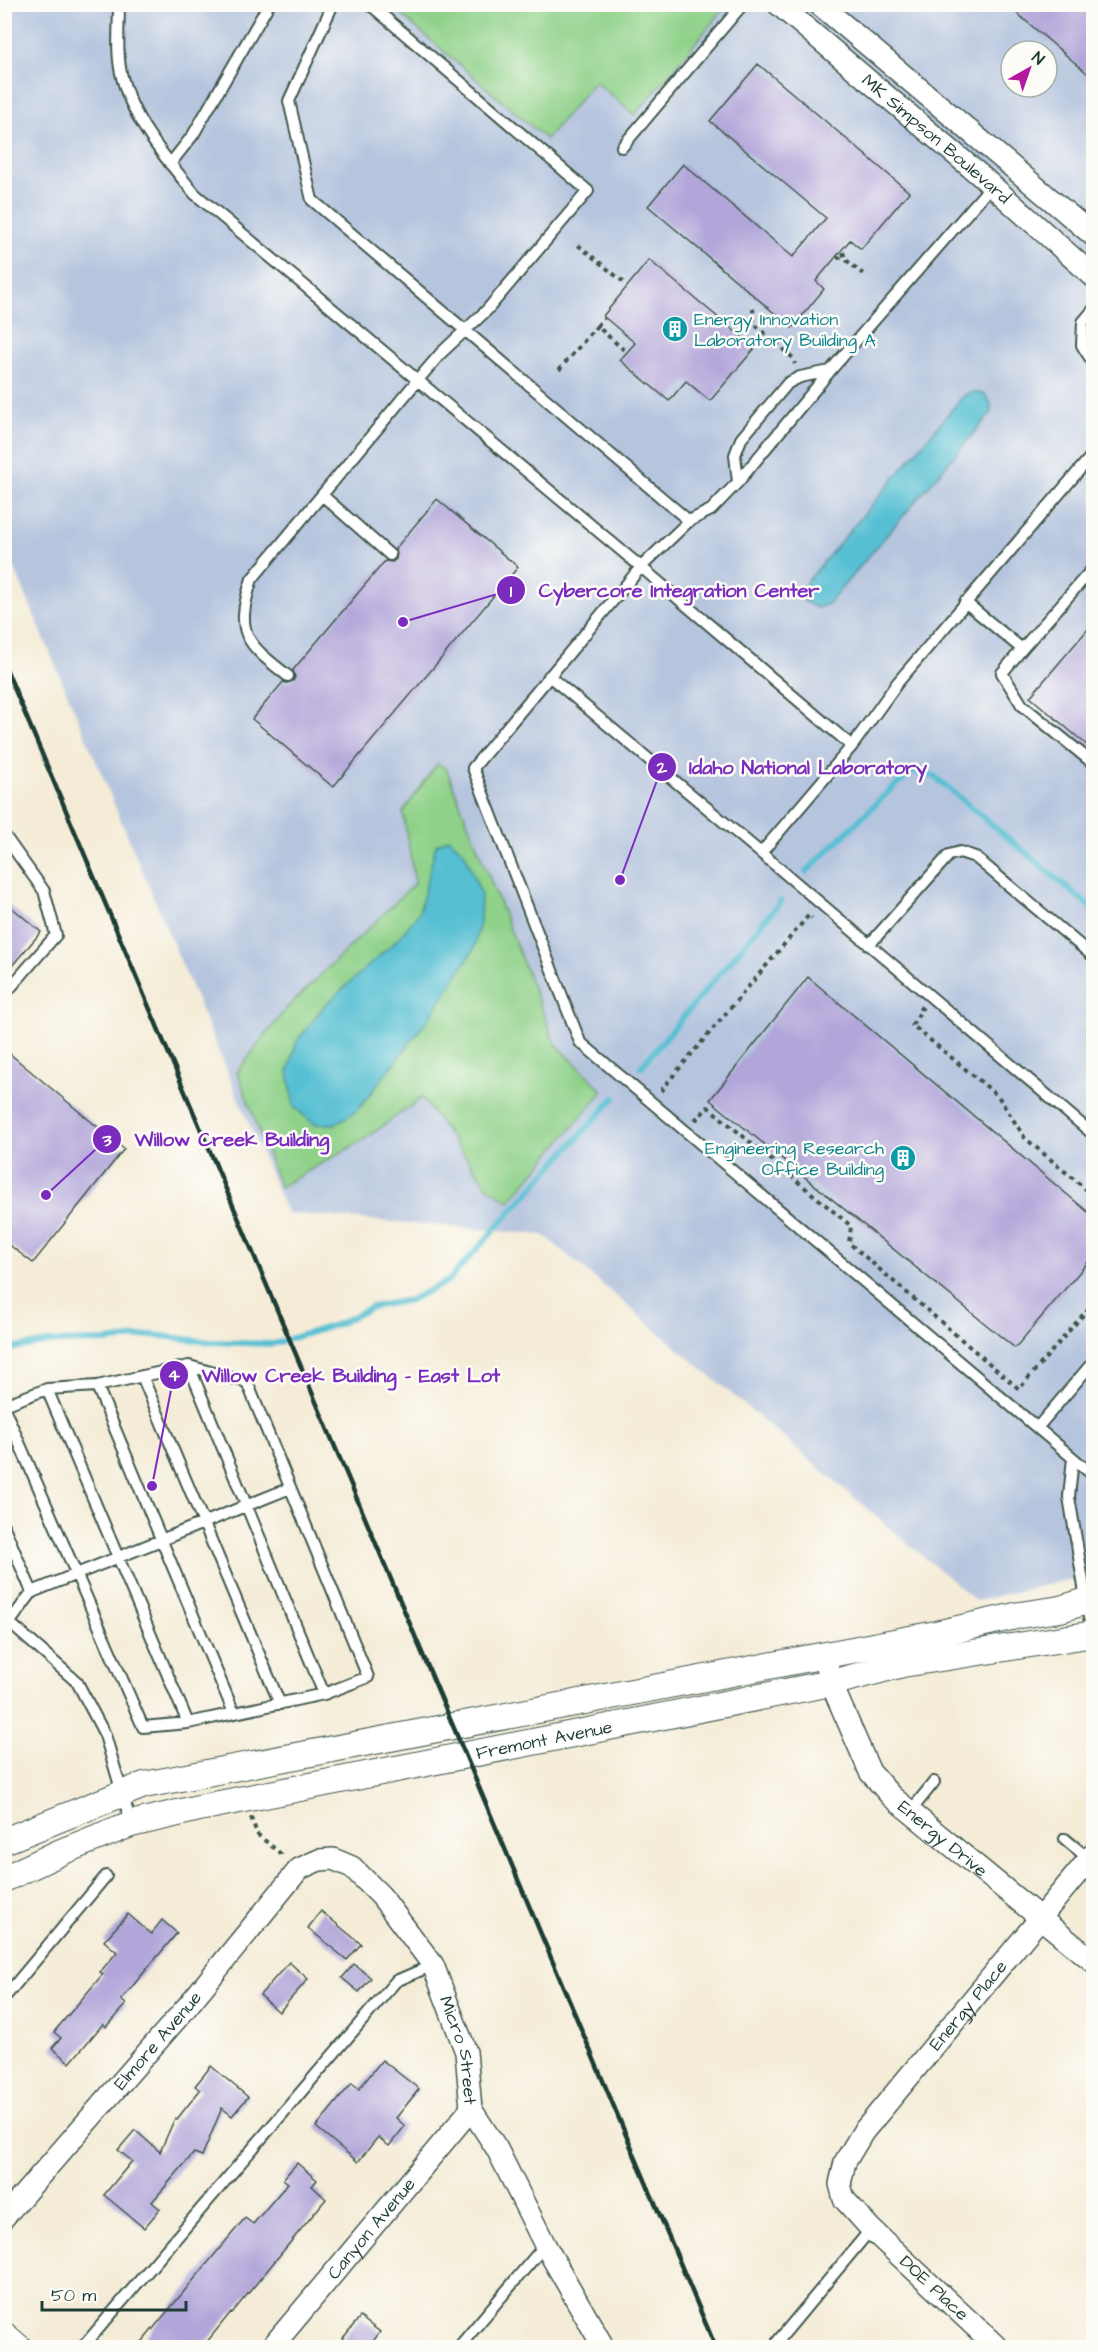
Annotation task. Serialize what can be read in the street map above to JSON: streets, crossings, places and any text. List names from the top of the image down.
{
  "streets": {
    "street": [
      "MK Simpson Boulevard",
      "Fremont Avenue",
      "Energy Drive",
      "Energy Place",
      "Elmore Avenue",
      "Micro Street",
      "Canyon Avenue",
      "DOE Place"
    ]
  },
  "crossings": [
    ["Fremont Avenue", "Energy Drive"],
    ["Energy Drive", "Energy Place"],
    ["Energy Place", "DOE Place"],
    ["Elmore Avenue", "Micro Street"],
    ["Micro Street", "Canyon Avenue"]
  ],
  "places": {
    "building": ["Energy Innovation Laboratory Building A", "Engineering Research Office Building"],
    "other": [
      "Cybercore Integration Center",
      "Idaho National Laboratory",
      "Willow Creek Building",
      "Willow Creek Building - East Lot"
    ]
  },
  "scale_bar": "50 m",
  "north": "top right"
}
